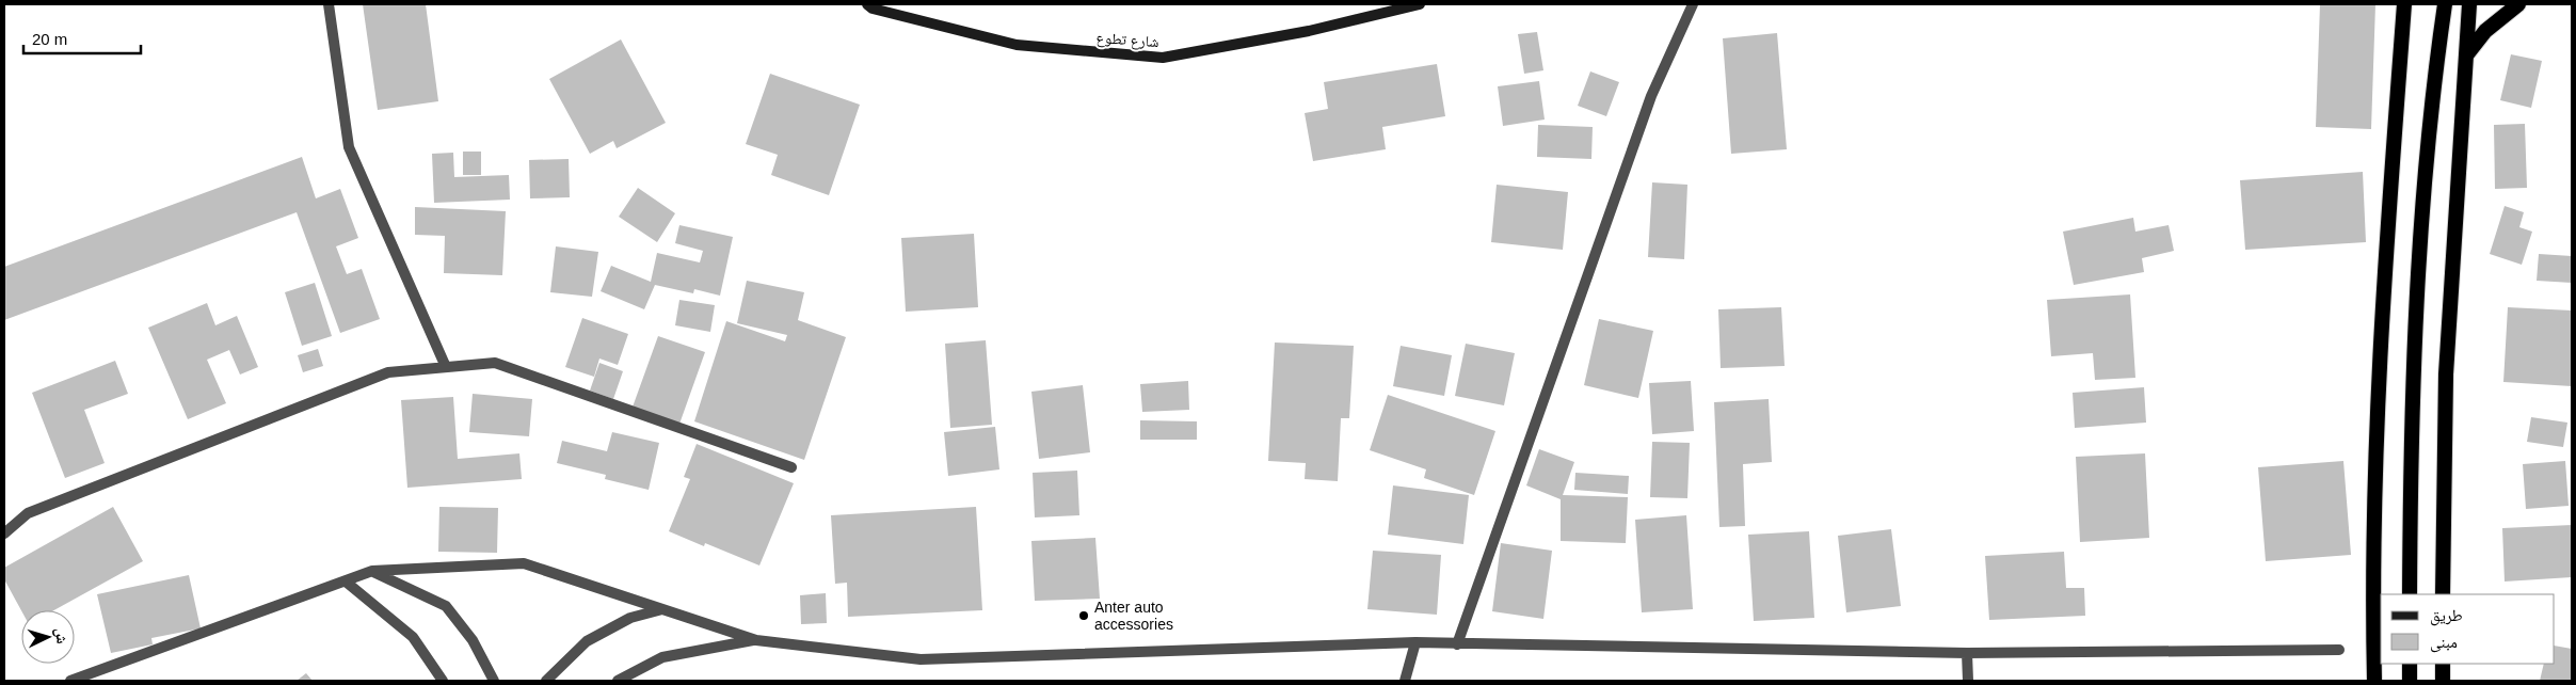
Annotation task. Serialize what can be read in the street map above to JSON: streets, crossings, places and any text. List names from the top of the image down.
{
  "streets": {
    "main road": ["شارع تطوع"]
  },
  "places": ["Anter auto accessories"],
  "legend": ["طريق", "مبنى"],
  "scale_bar": "20 m",
  "north": "right"
}
